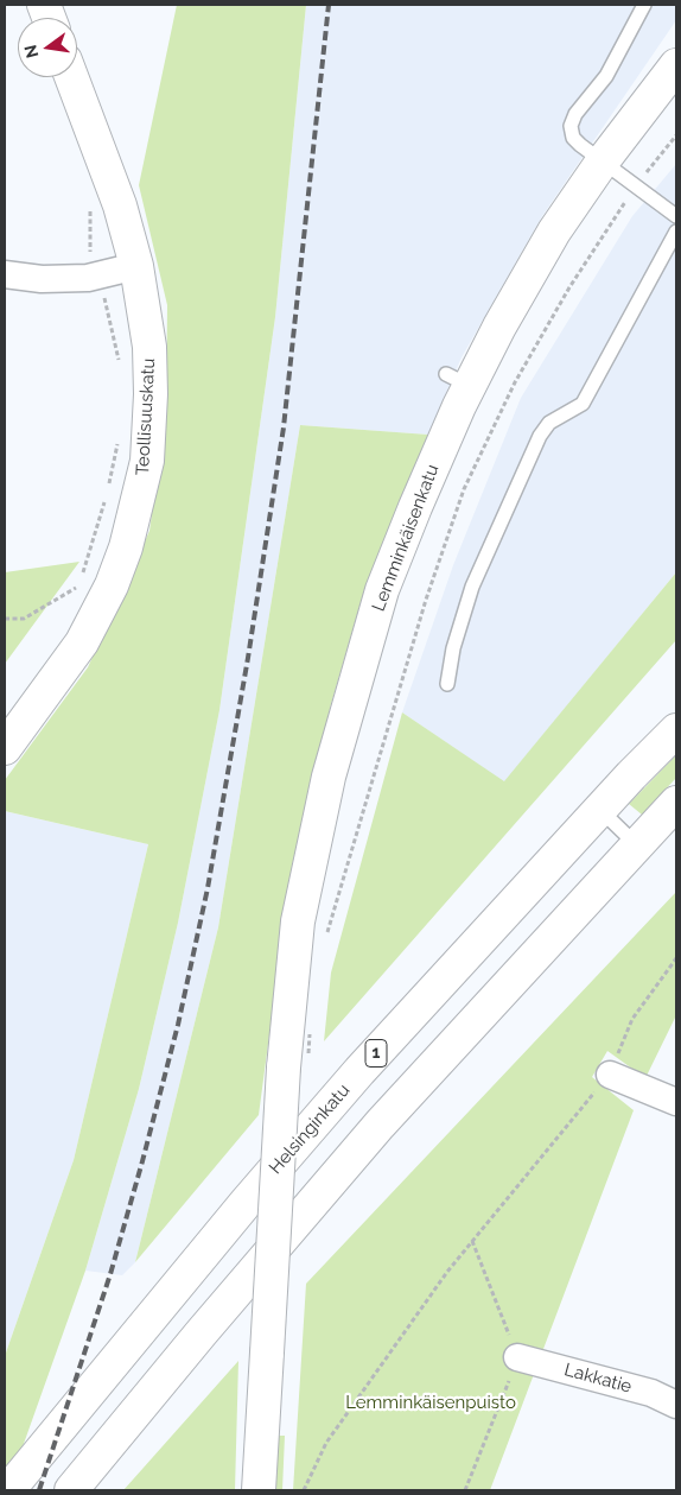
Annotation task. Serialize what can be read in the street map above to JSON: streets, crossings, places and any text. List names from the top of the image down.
{
  "streets": {
    "main road": [
      "Teollisuuskatu",
      "Lemminkäisenkatu",
      "1",
      "Helsinginkatu"
    ],
    "street": ["Lakkatie"]
  },
  "parks": ["Lemminkäisenpuisto"],
  "north": "left"
}
